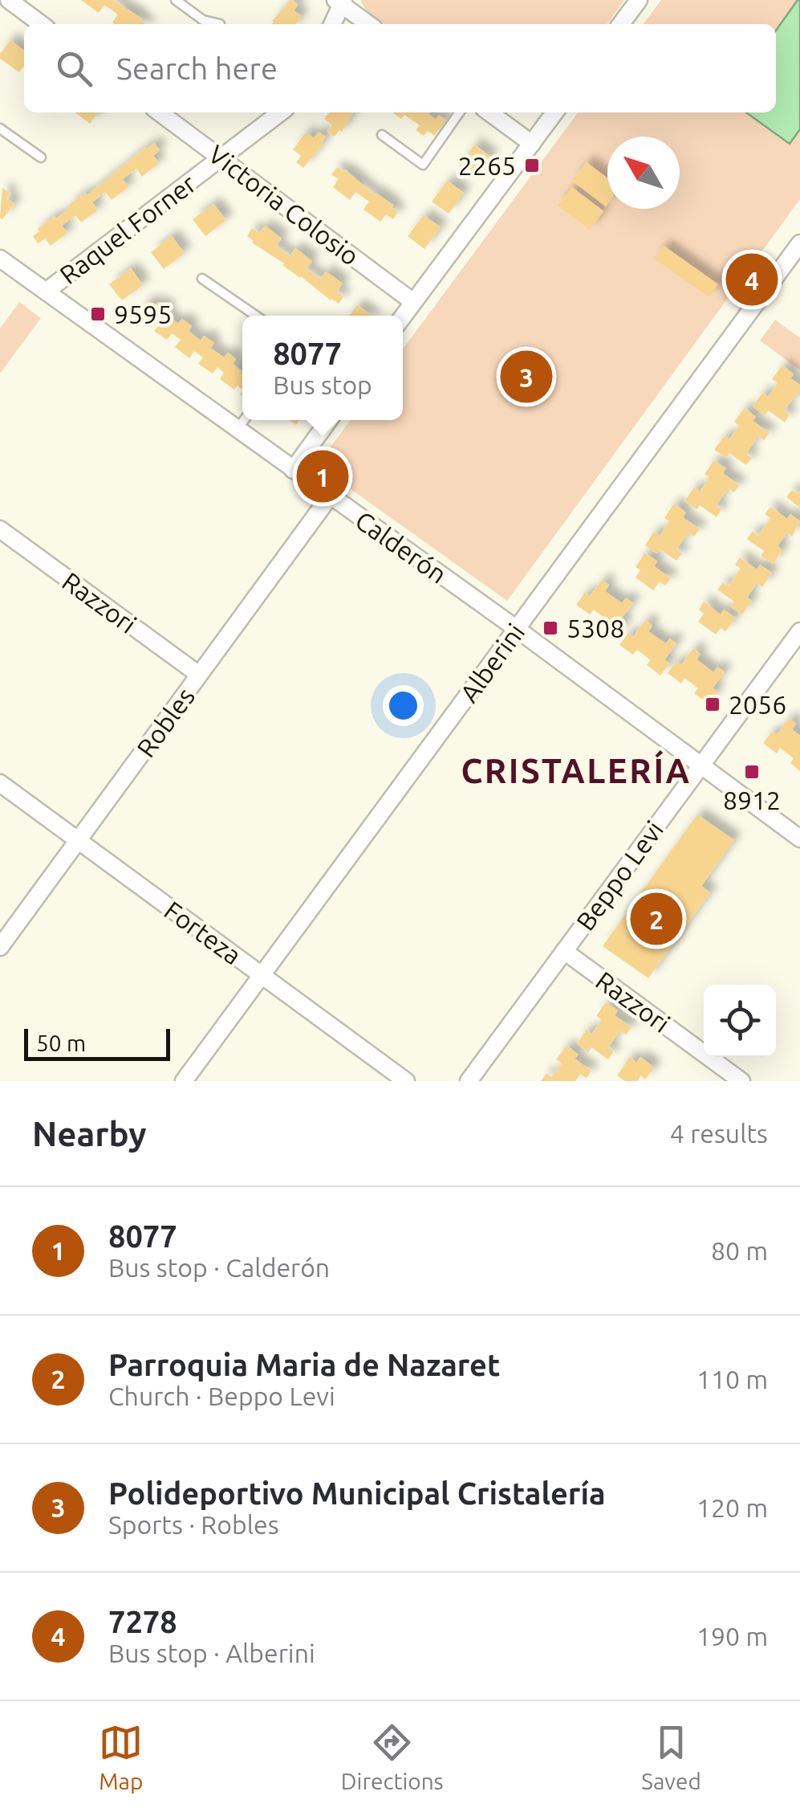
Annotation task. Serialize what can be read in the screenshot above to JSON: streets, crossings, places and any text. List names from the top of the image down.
{
  "streets": {
    "street": [
      "Victoria Colosio",
      "Raquel Forner",
      "Calderón",
      "Razzori",
      "Alberini",
      "Robles",
      "Beppo Levi",
      "Forteza"
    ]
  },
  "crossings": [
    ["Victoria Colosio", "Raquel Forner"],
    ["Raquel Forner", "Calderón"],
    ["Calderón", "Alberini"],
    ["Calderón", "Robles"],
    ["Calderón", "Beppo Levi"],
    ["Razzori", "Robles"],
    ["Razzori", "Beppo Levi"],
    ["Alberini", "Forteza"],
    ["Robles", "Forteza"]
  ],
  "districts": ["CRISTALERÍA"],
  "places": {
    "transit": [
      "2265",
      "9595",
      "5308",
      "2056",
      "8912"
    ]
  },
  "scale_bar": "50 m",
  "north": "top left",
  "page": {
    "search": "Search here",
    "pins": [
      "4",
      "3",
      "1",
      "2"
    ],
    "popup": ["8077", "Bus stop"],
    "scale": "50 m",
    "heading": ["Nearby", "4 results"],
    "list": [
      {
        "mark": "1",
        "name": "8077",
        "note": "Bus stop · Calderón",
        "value": "80 m"
      },
      {
        "mark": "2",
        "name": "Parroquia Maria de Nazaret",
        "note": "Church · Beppo Levi",
        "value": "110 m"
      },
      {
        "mark": "3",
        "name": "Polideportivo Municipal Cristalería",
        "note": "Sports · Robles",
        "value": "120 m"
      },
      {
        "mark": "4",
        "name": "7278",
        "note": "Bus stop · Alberini",
        "value": "190 m"
      }
    ],
    "nav": ["Map", "Directions", "Saved"]
  }
}
